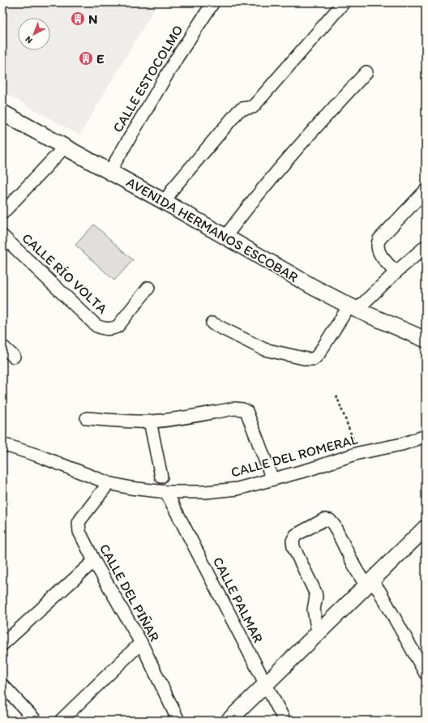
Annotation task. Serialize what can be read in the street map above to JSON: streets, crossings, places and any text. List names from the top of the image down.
{
  "streets": {
    "main road": ["AVENIDA HERMANOS ESCOBAR"],
    "street": [
      "CALLE ESTOCOLMO",
      "CALLE RÍO VOLTA",
      "CALLE DEL ROMERAL",
      "CALLE DEL PIÑAR",
      "CALLE PALMAR"
    ]
  },
  "crossings": [
    ["CALLE ESTOCOLMO", "AVENIDA HERMANOS ESCOBAR"],
    ["CALLE DEL ROMERAL", "CALLE DEL PIÑAR"],
    ["CALLE DEL ROMERAL", "CALLE PALMAR"]
  ],
  "places": {
    "building": ["N", "E"]
  },
  "north": "bottom left"
}
